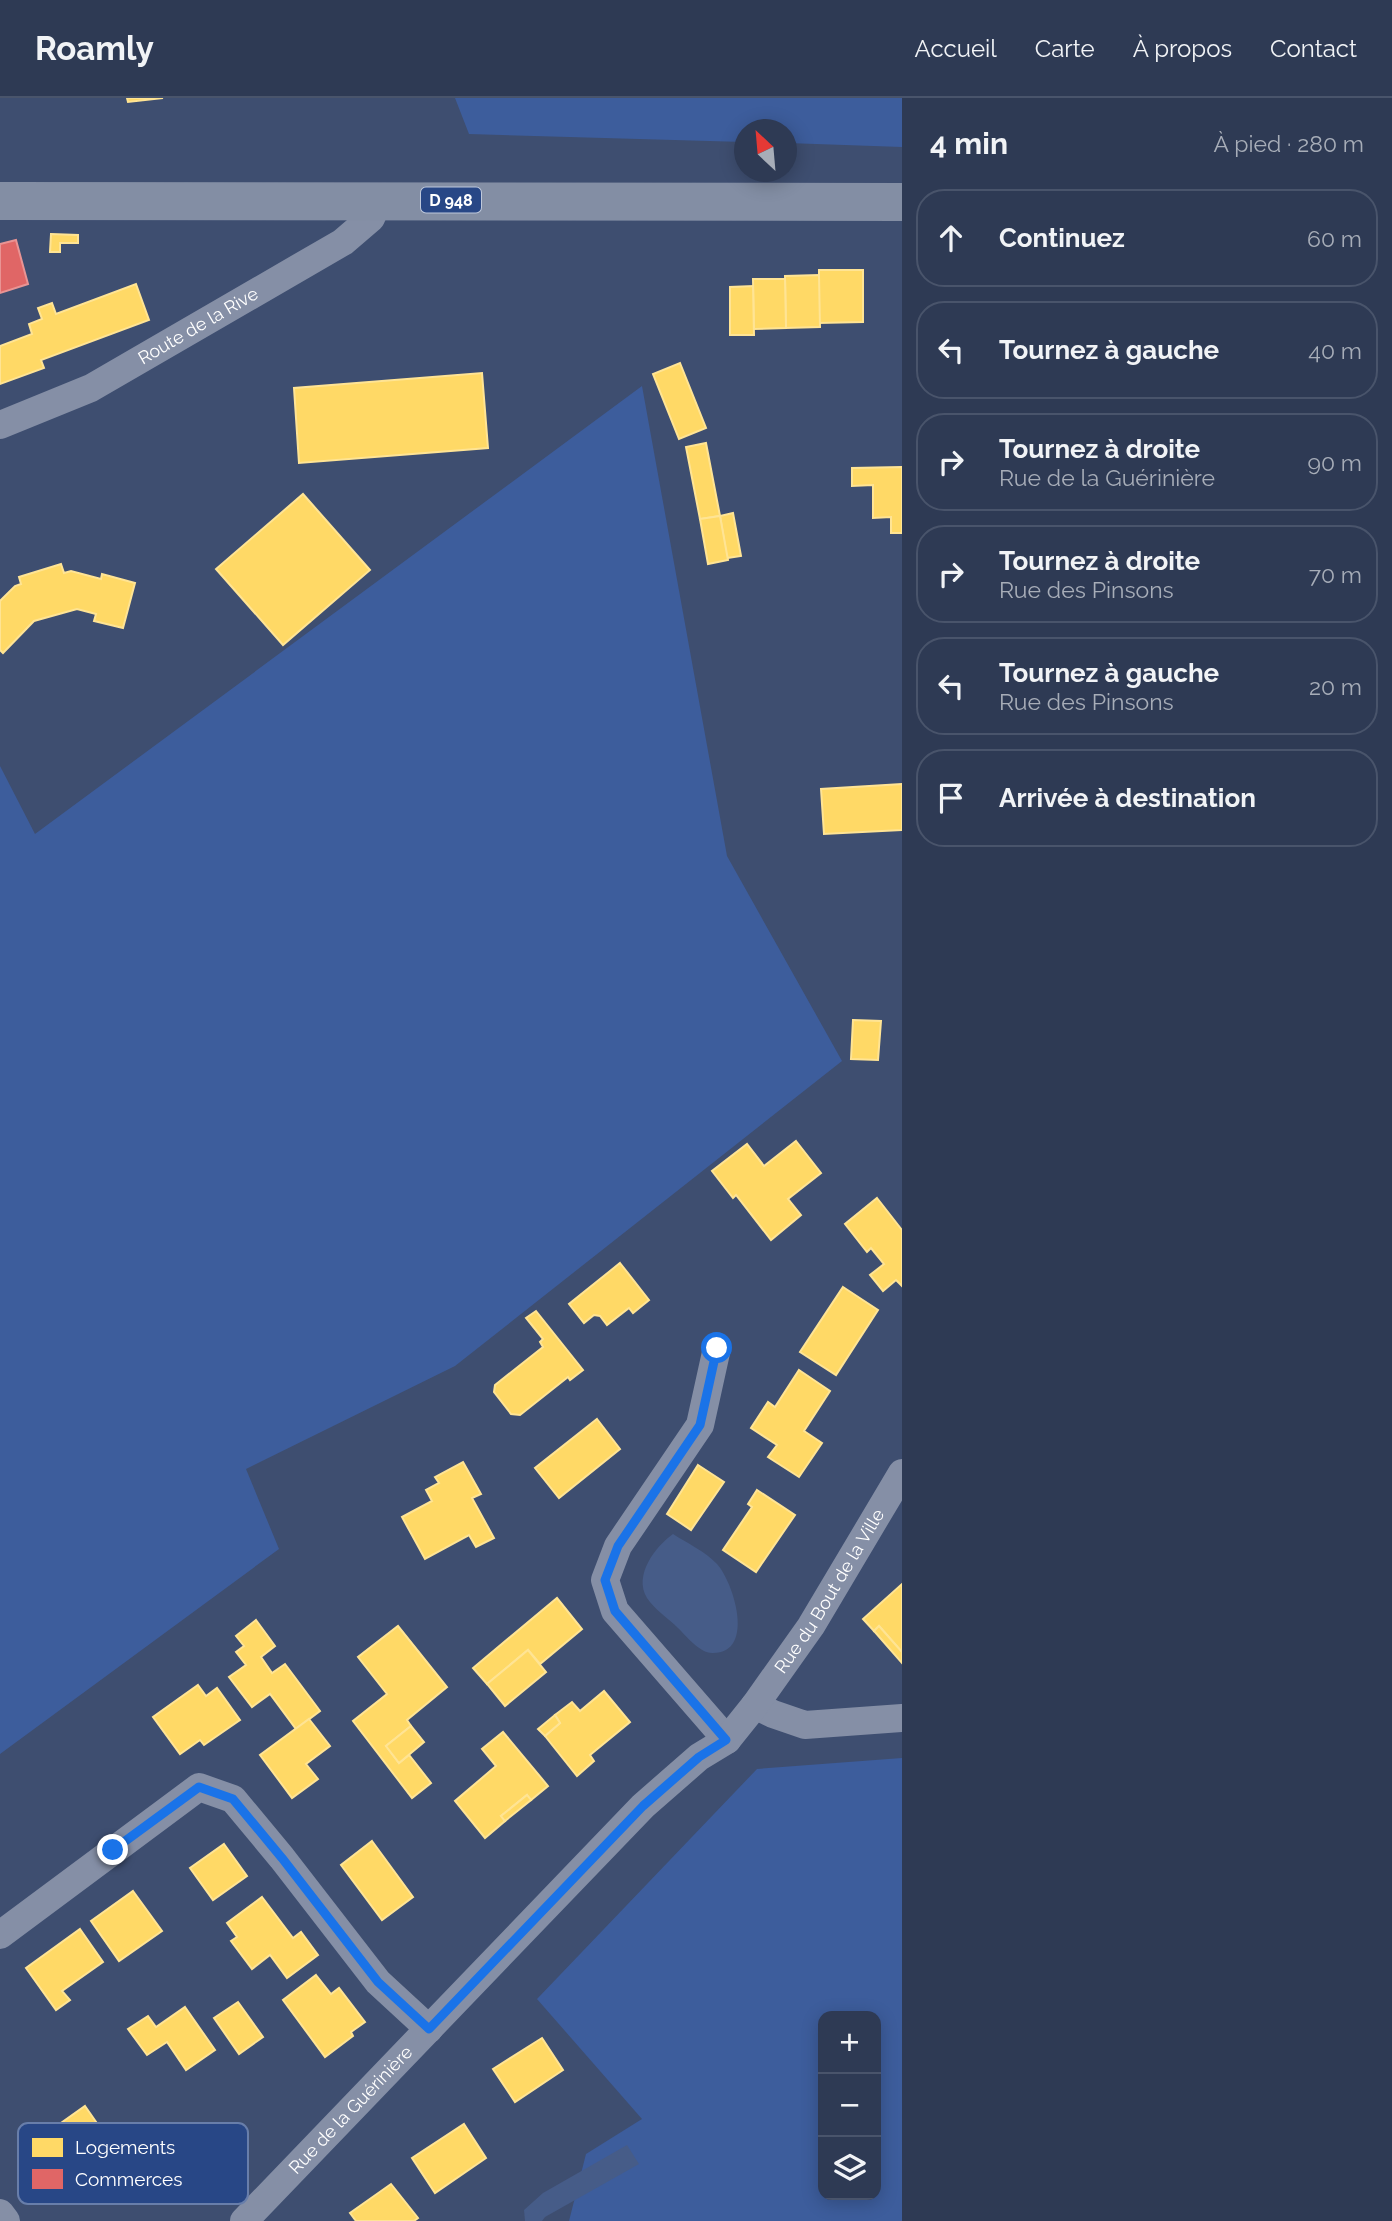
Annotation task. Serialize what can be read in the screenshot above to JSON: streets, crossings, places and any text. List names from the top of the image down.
{
  "streets": {
    "main road": ["D 948"],
    "street": ["Route de la Rive", "Rue du Bout de la Ville", "Rue de la Guérinière"]
  },
  "crossings": [
    ["D 948", "Route de la Rive"],
    ["Rue du Bout de la Ville", "Rue de la Guérinière"]
  ],
  "legend": ["Logements", "Commerces"],
  "north": "top left",
  "page": {
    "header": "Roamly",
    "nav": [
      "Accueil",
      "Carte",
      "À propos",
      "Contact"
    ],
    "heading": ["4 min", "À pied · 280 m"],
    "list": [
      ["Continuez", "60 m"],
      ["Tournez à gauche", "40 m"],
      ["Tournez à droite", "Rue de la Guérinière", "90 m"],
      ["Tournez à droite", "Rue des Pinsons", "70 m"],
      ["Tournez à gauche", "Rue des Pinsons", "20 m"],
      "Arrivée à destination"
    ],
    "map_buttons": ["+", "−"]
  }
}
